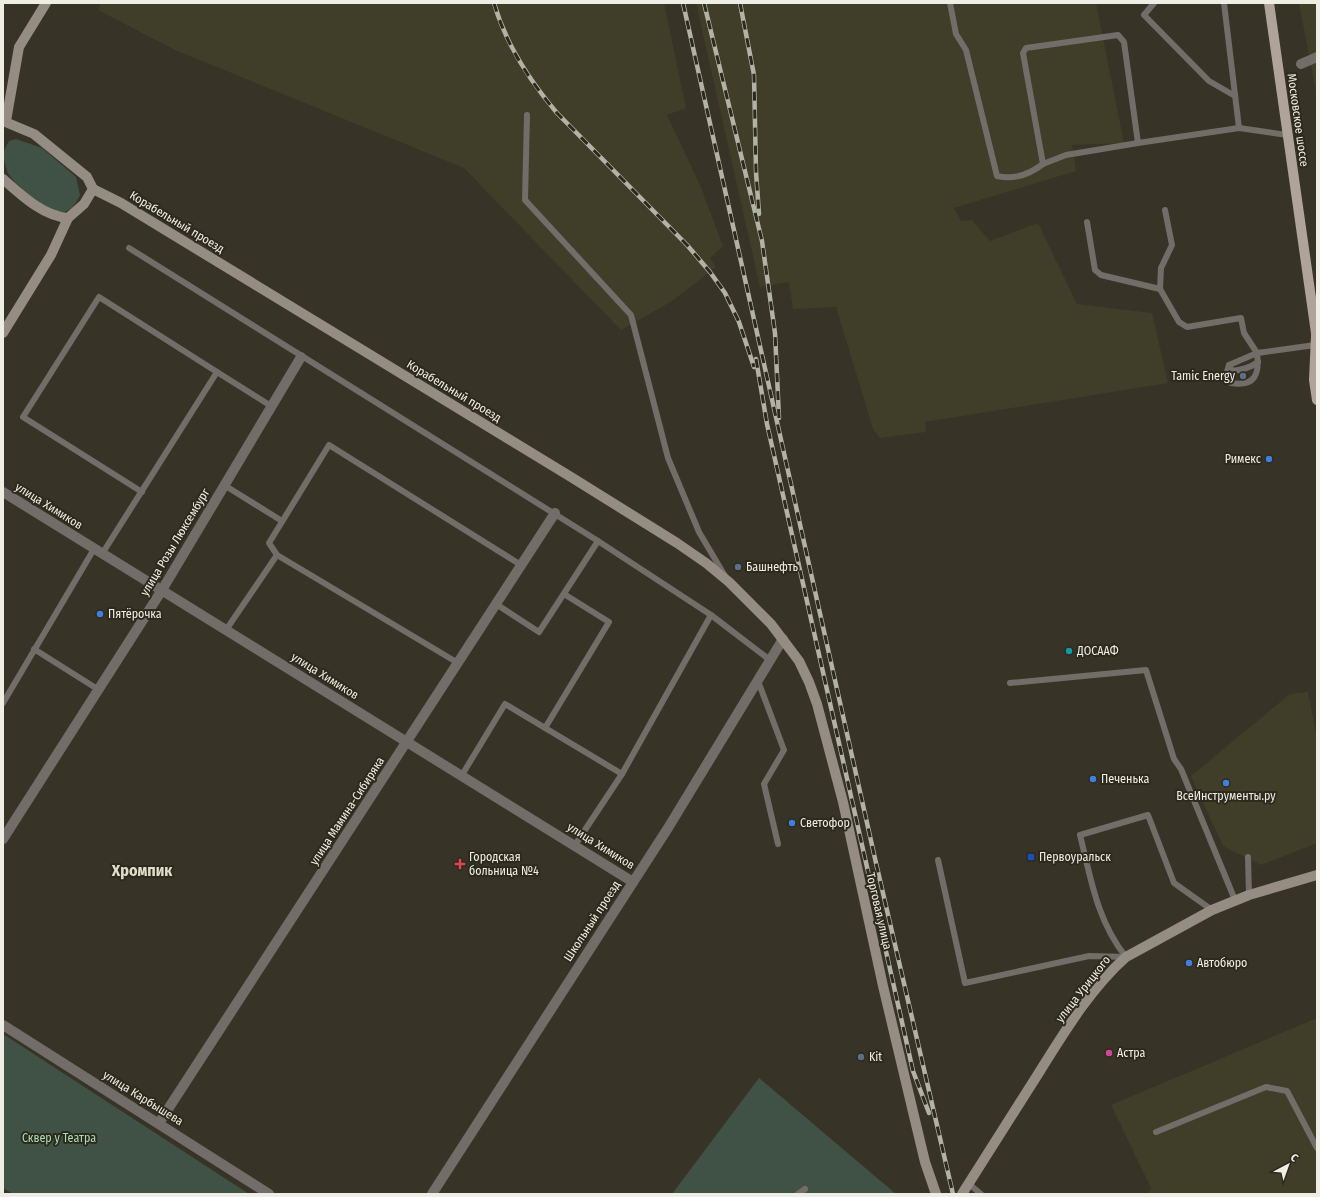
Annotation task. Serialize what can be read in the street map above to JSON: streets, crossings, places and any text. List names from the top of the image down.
{
  "streets": {
    "main road": ["Московское шоссе"],
    "street": [
      "Корабельный проезд",
      "улица Химиков",
      "улица Розы Люксембург",
      "улица Мамина-Сибиряка",
      "Торговая улица",
      "Школьный проезд",
      "улица Урицкого",
      "улица Карбышева"
    ]
  },
  "crossings": [
    ["Корабельный проезд", "Торговая улица"],
    ["Корабельный проезд", "Школьный проезд"],
    ["улица Химиков", "улица Розы Люксембург"],
    ["улица Химиков", "улица Мамина-Сибиряка"],
    ["улица Химиков", "Школьный проезд"],
    ["улица Мамина-Сибиряка", "улица Карбышева"],
    ["Торговая улица", "Школьный проезд"]
  ],
  "districts": ["Хромпик"],
  "parks": ["Сквер у Театра"],
  "places": {
    "other": [
      "Tamic Energy",
      "Римекс",
      "Башнефть",
      "Пятёрочка",
      "ДОСААФ",
      "Печенька",
      "ВсеИнструменты.ру",
      "Светофор",
      "Автобюро",
      "Астра",
      "Kit"
    ],
    "transit": ["Первоуральск"],
    "health": ["Городская больница №4"]
  },
  "north": "top right"
}
